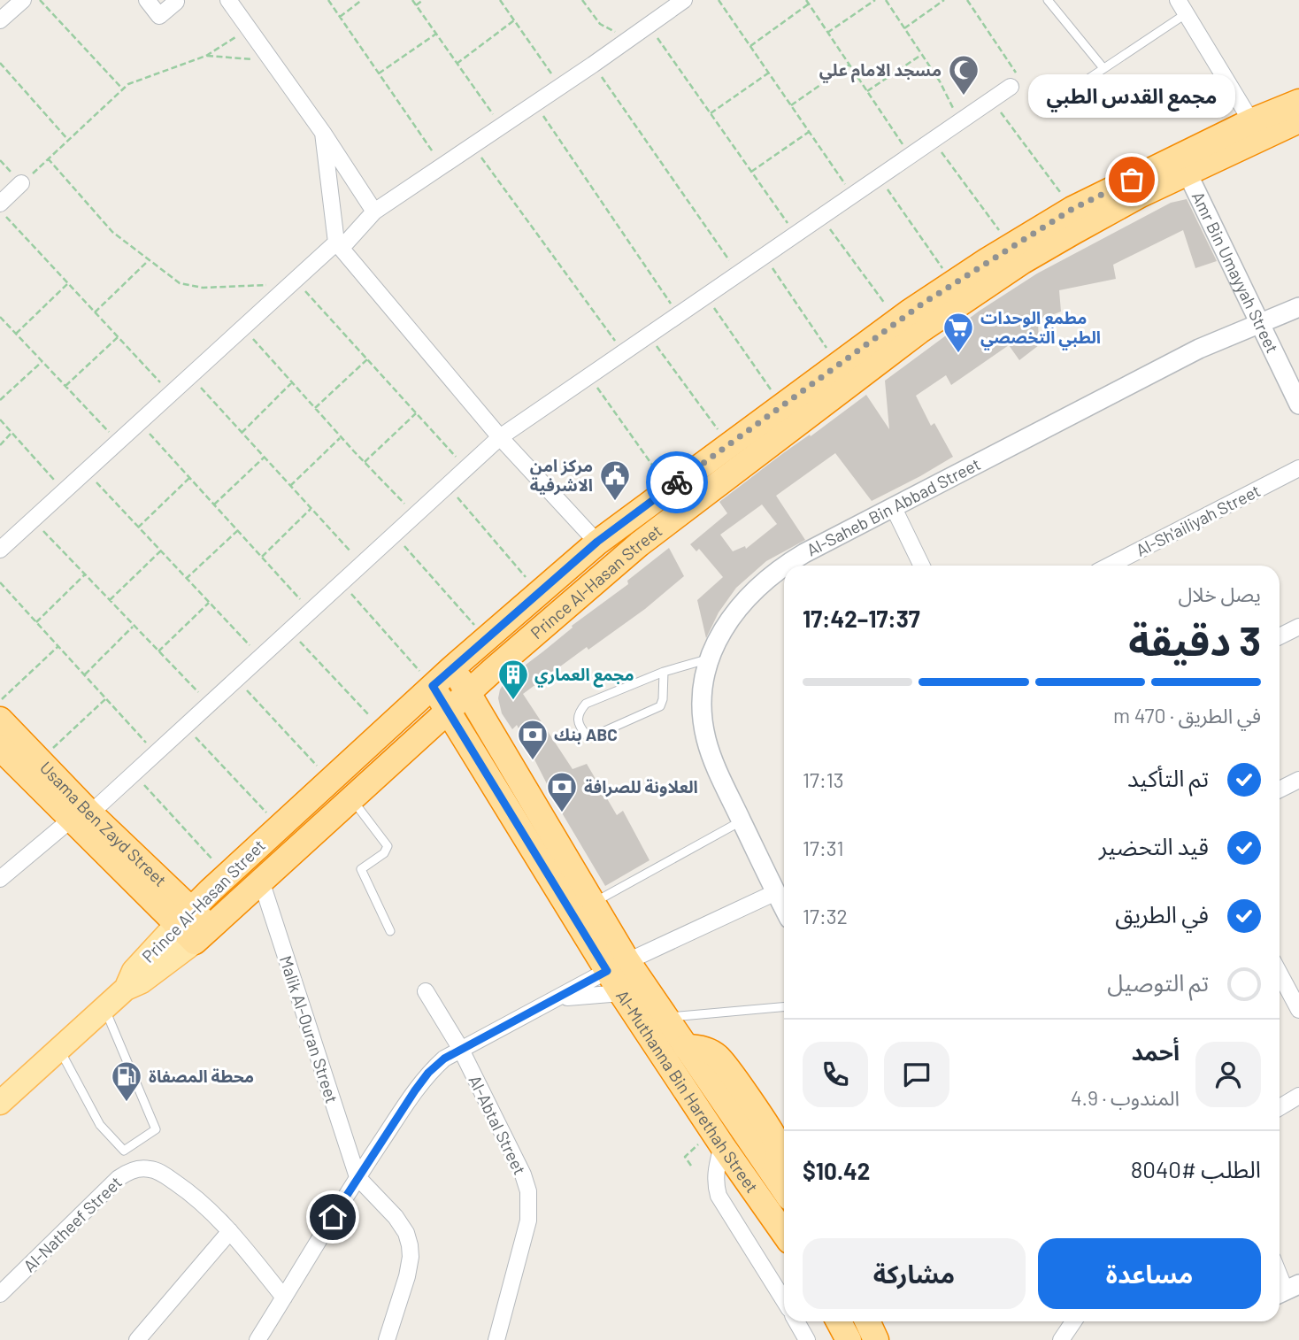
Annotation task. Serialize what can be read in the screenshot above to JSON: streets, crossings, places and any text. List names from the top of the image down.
{
  "streets": {
    "highway": ["Prince Al-Hasan Street", "Usama Ben Zayd Street", "Al-Muthanna Bin Harethah Street"],
    "street": [
      "Amr Bin Umayyah Street",
      "Al-Saheb Bin Abbad Street",
      "Al-Sh'ailiyah Street",
      "Malik Al-Ouran Street",
      "Al-Abtal Street",
      "Al-Natheef Street"
    ]
  },
  "crossings": [
    ["Amr Bin Umayyah Street", "Al-Saheb Bin Abbad Street"],
    ["Amr Bin Umayyah Street", "Prince Al-Hasan Street"],
    ["Prince Al-Hasan Street", "Usama Ben Zayd Street"],
    ["Prince Al-Hasan Street", "Malik Al-Ouran Street"],
    ["Prince Al-Hasan Street", "Al-Muthanna Bin Harethah Street"]
  ],
  "places": {
    "mosque": ["مسجد الامام علي"],
    "other": ["مجمع القدس الطبي"],
    "supermarket": ["مطمع الوحدات الطبي التخصصي"],
    "public building": ["مركز امن الاشرفية"],
    "building": ["مجمع العماري"],
    "bank": ["بنك ABC", "العلاونة للصرافة"],
    "fuel station": ["محطة المصفاة"]
  },
  "page": {
    "bubble": "مجمع القدس الطبي",
    "heading": ["3 دقيقة", "يصل خلال", "17:37–17:42"],
    "panel": [
      "أحمد",
      "المندوب · 4.9",
      "الطلب #8040",
      "$10.42"
    ],
    "bar": "في الطريق · 470 m",
    "list": [
      ["تم التأكيد", "17:13"],
      ["قيد التحضير", "17:31"],
      ["في الطريق", "17:32"],
      "تم التوصيل"
    ],
    "buttons": ["مساعدة", "مشاركة"]
  }
}
